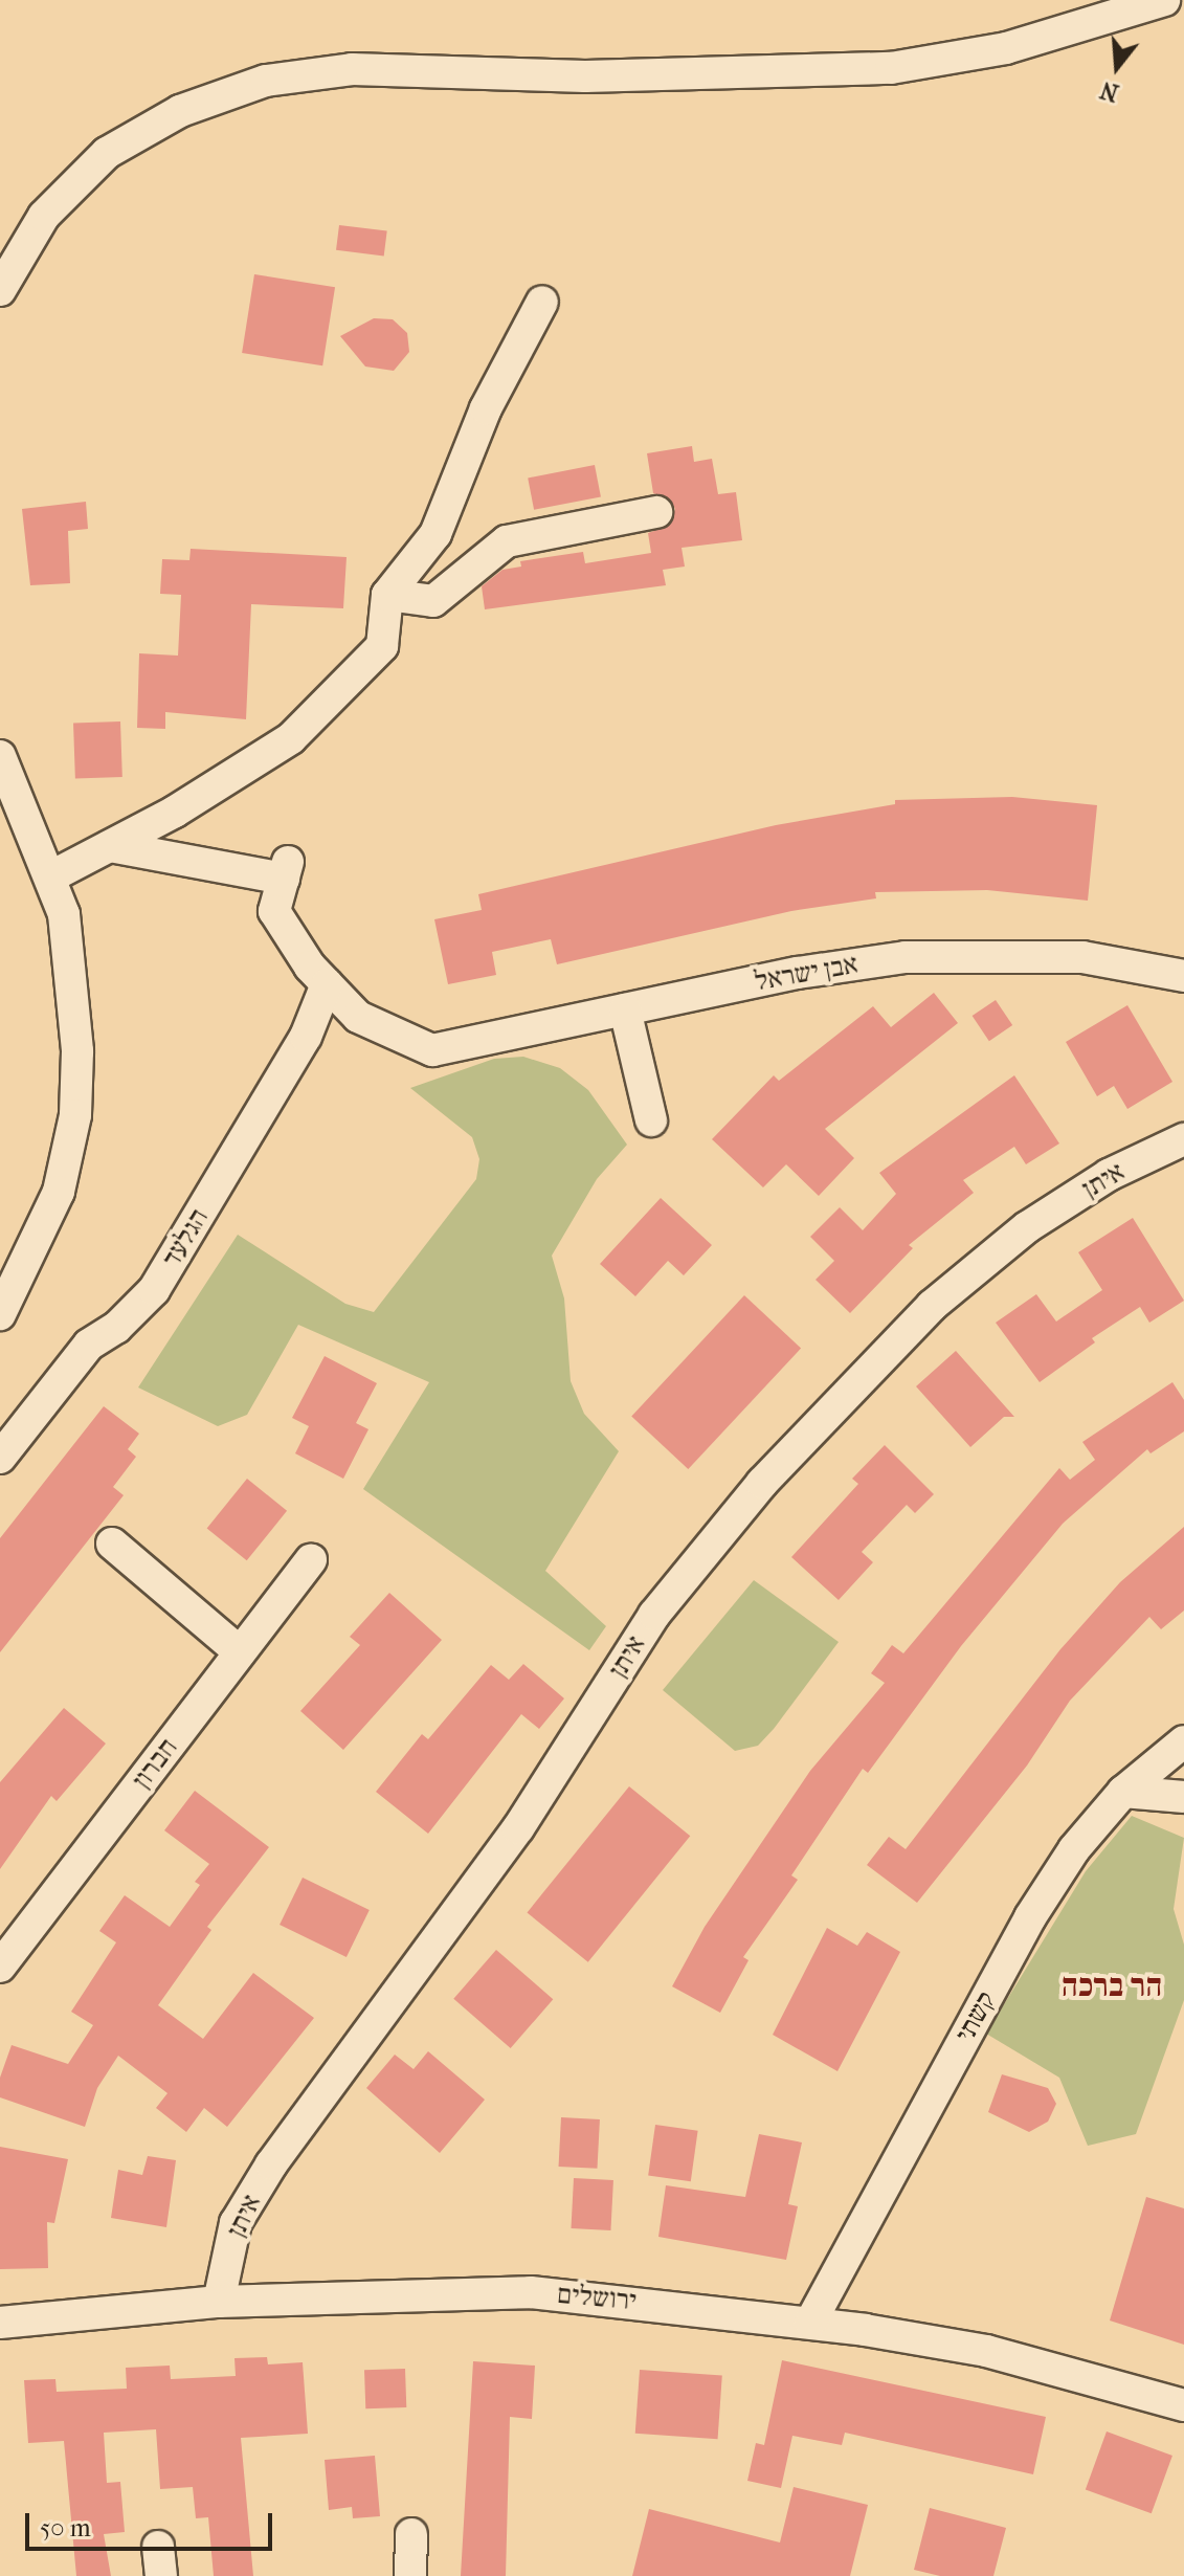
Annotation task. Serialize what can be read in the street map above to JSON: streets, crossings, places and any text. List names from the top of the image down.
{
  "streets": {
    "street": [
      "אבן ישראל",
      "איתן",
      "הגלעד",
      "חברון",
      "קשתי",
      "ירושלים"
    ]
  },
  "crossings": [
    ["אבן ישראל", "הגלעד"],
    ["איתן", "ירושלים"],
    ["קשתי", "ירושלים"]
  ],
  "districts": ["הר ברכה"],
  "scale_bar": "50 m",
  "north": "bottom"
}
